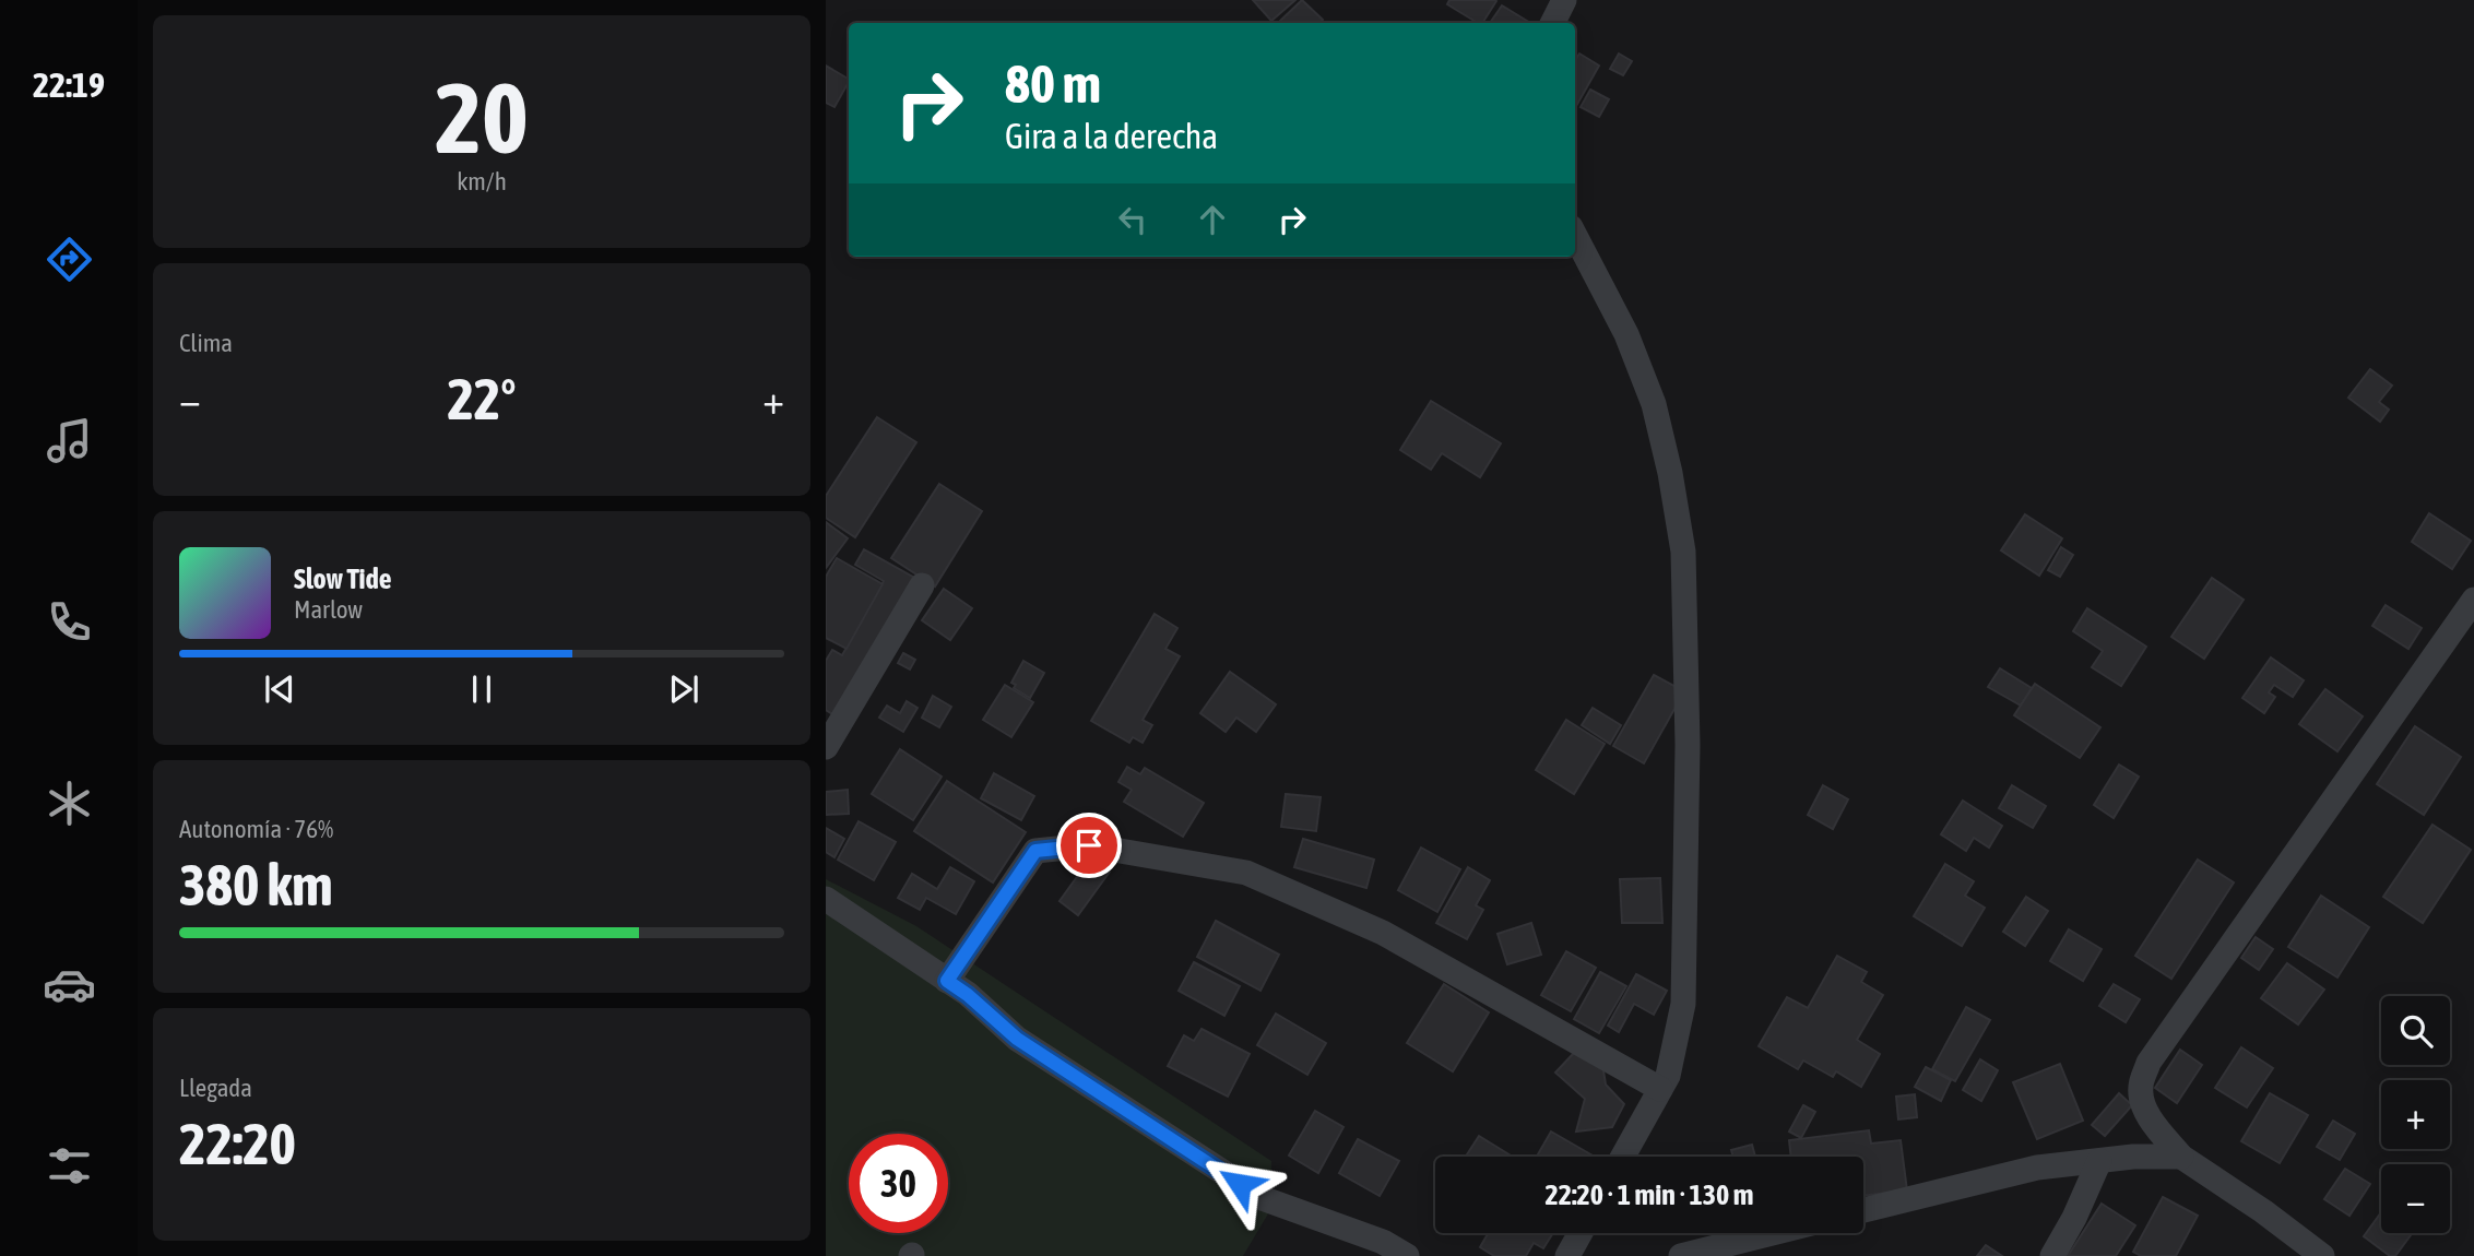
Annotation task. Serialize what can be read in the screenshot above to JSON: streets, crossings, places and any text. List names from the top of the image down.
{
  "page": {
    "tabs": "22:19",
    "tile": [
      ["20", "km/h"],
      "Clima",
      ["Autonomía · 76%", "380 km"],
      ["Llegada", "22:20"]
    ],
    "turn": ["80 m", "Gira a la derecha"],
    "heat": ["−", "22°", "+"],
    "song": ["Slow Tide", "Marlow"],
    "map_buttons": ["+", "−"],
    "limit": "30",
    "trip": "22:20 · 1 min · 130 m"
  }
}
